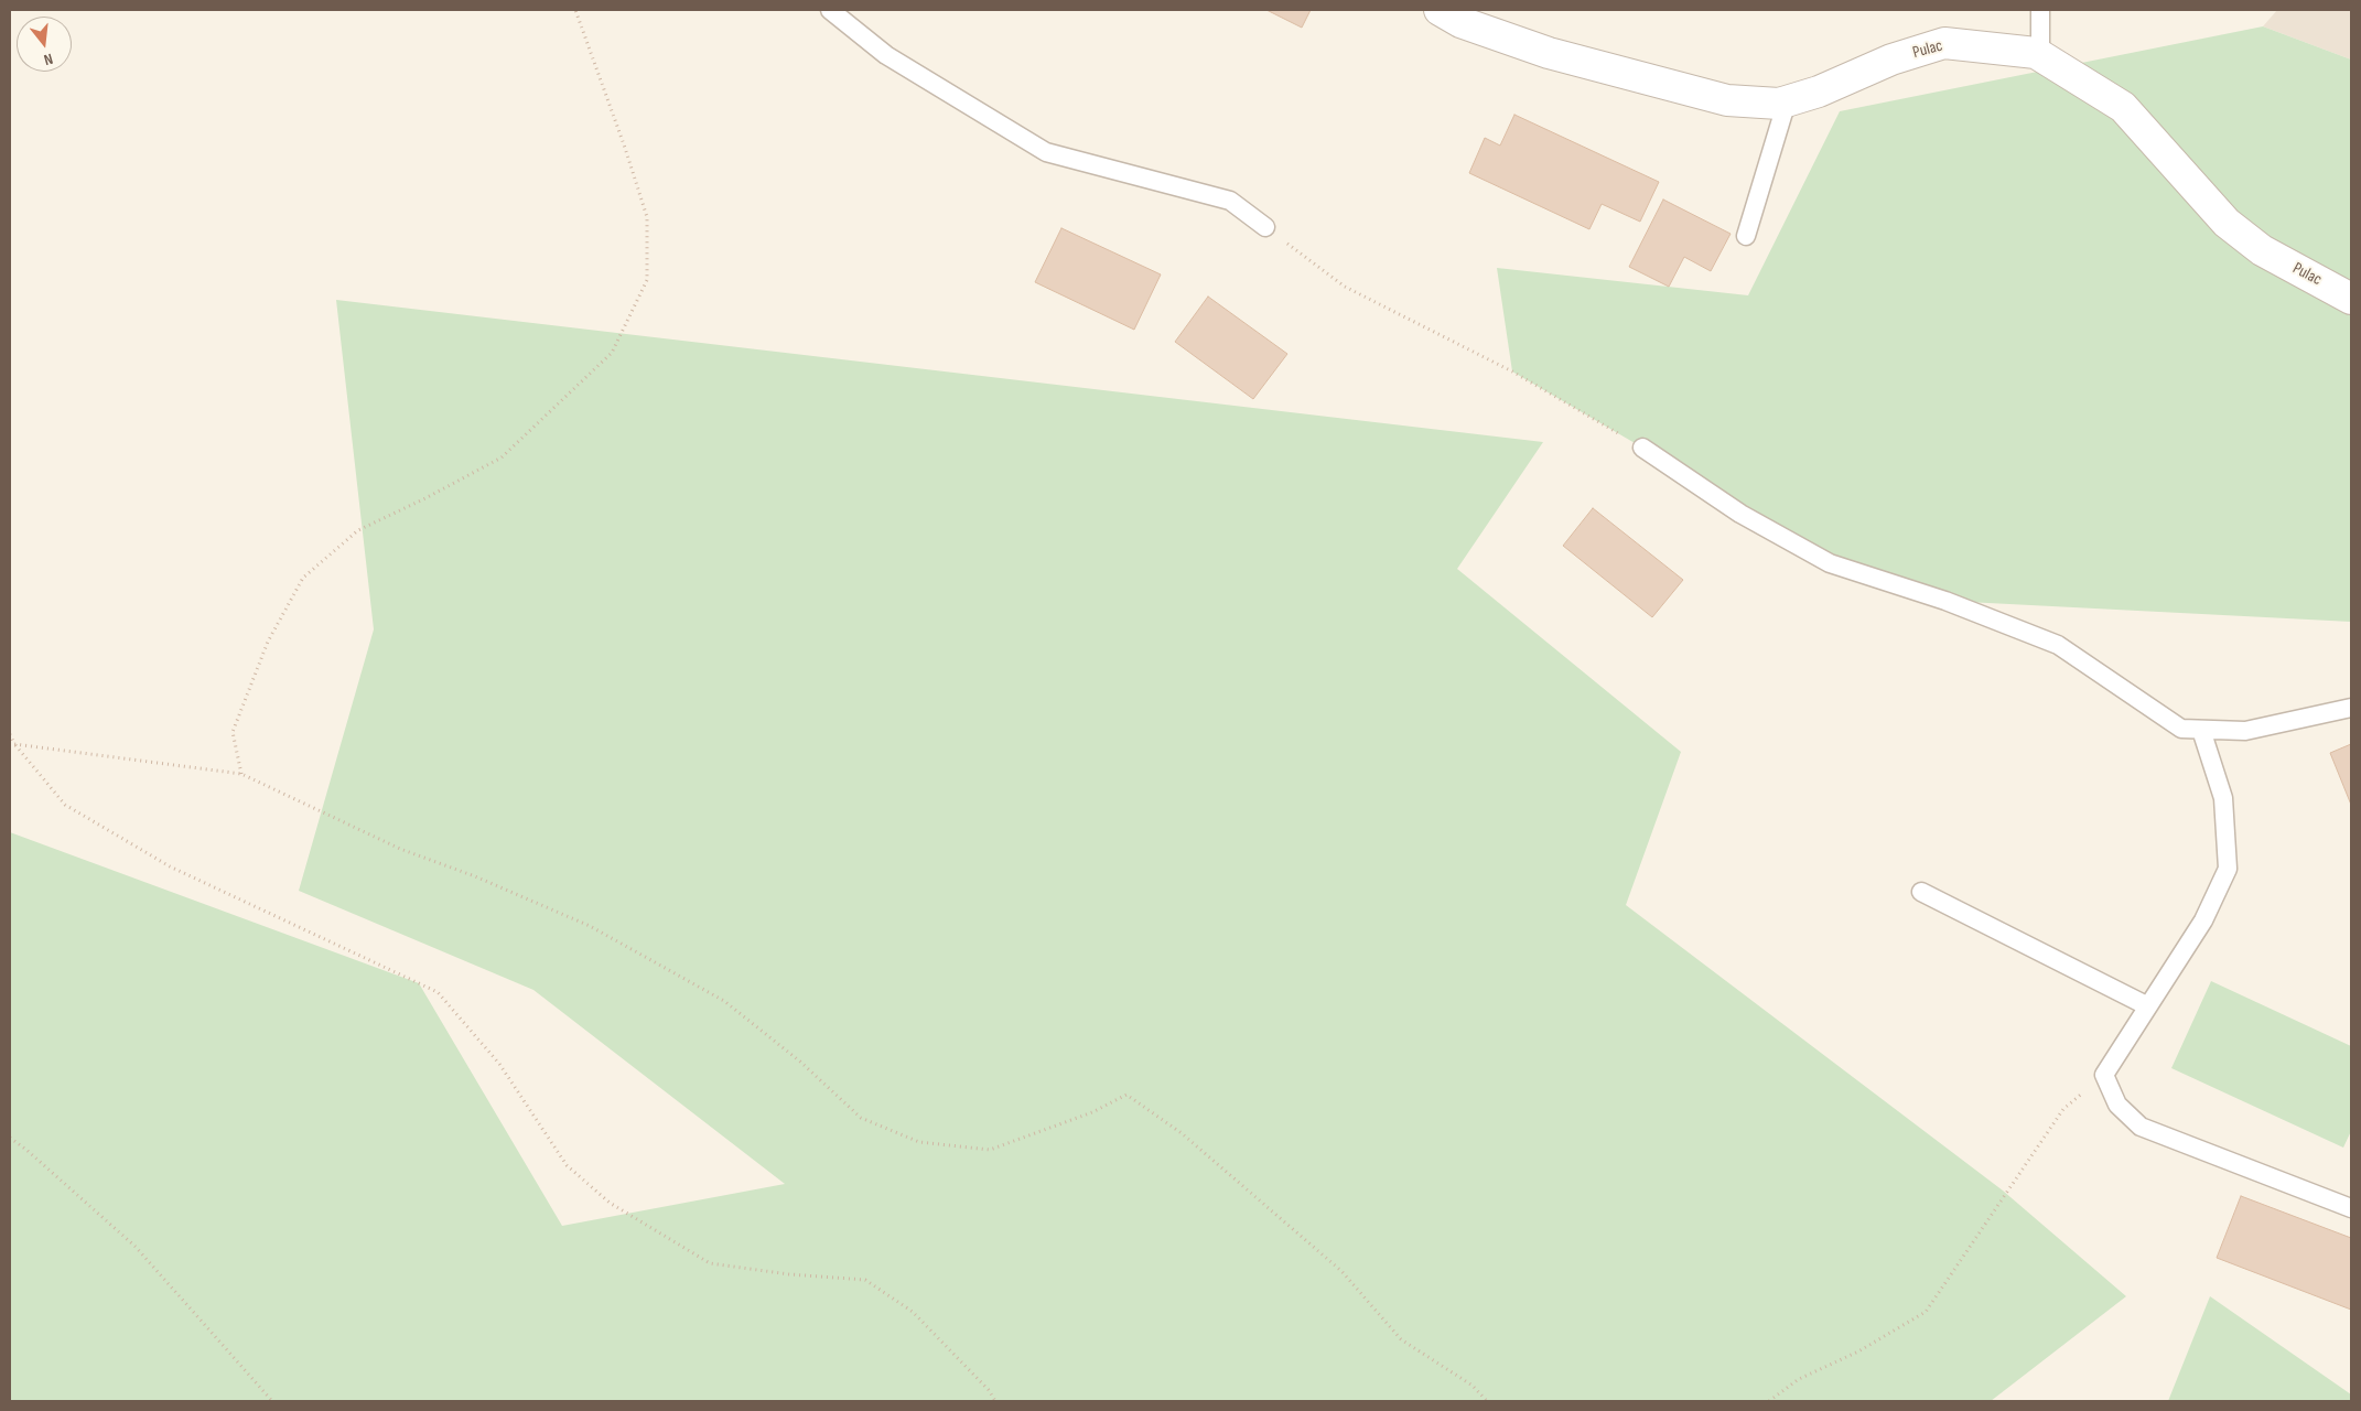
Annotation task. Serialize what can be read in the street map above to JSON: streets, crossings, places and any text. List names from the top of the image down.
{
  "streets": {
    "street": ["Pulac"]
  },
  "north": "bottom"
}
